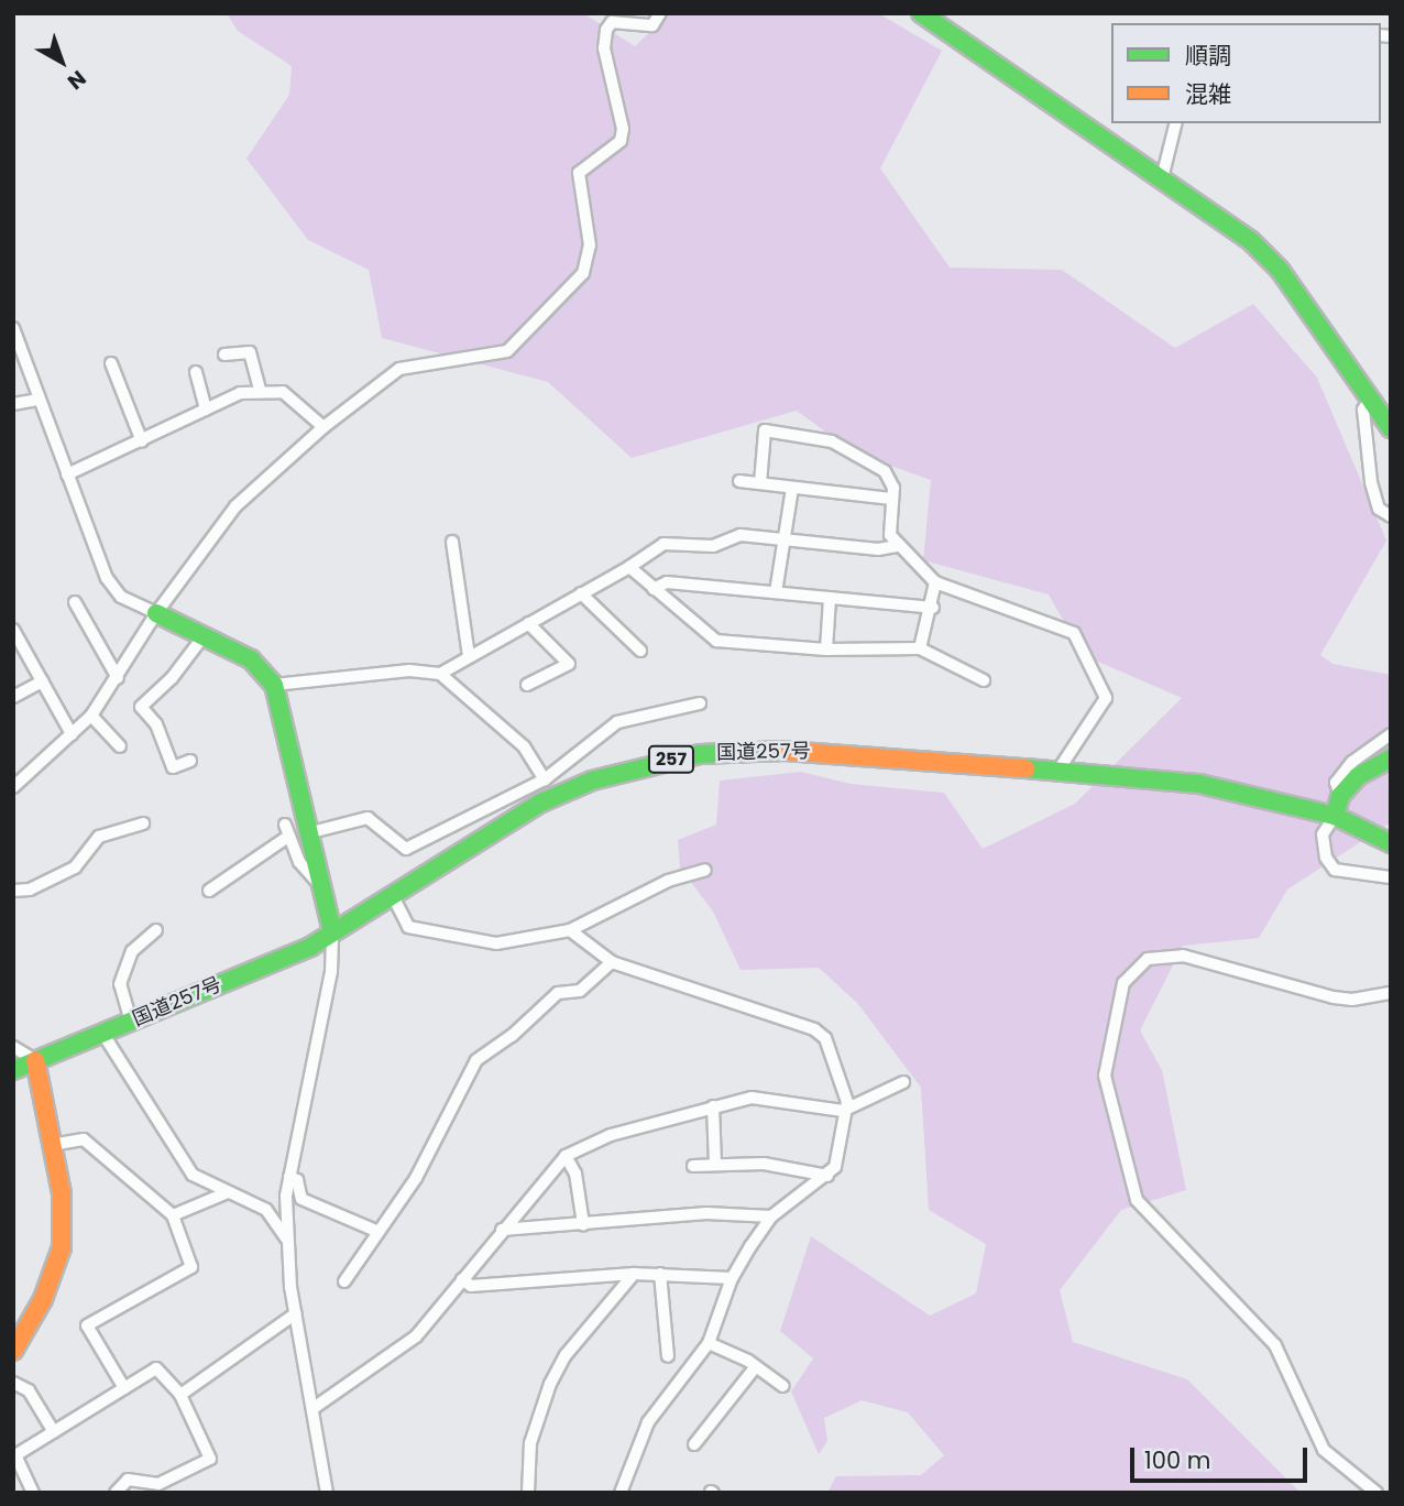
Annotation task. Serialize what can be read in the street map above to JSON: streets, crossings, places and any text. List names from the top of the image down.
{
  "streets": {
    "main road": ["国道257号", "257"]
  },
  "legend": ["順調", "混雑"],
  "scale_bar": "100 m",
  "north": "bottom right"
}
